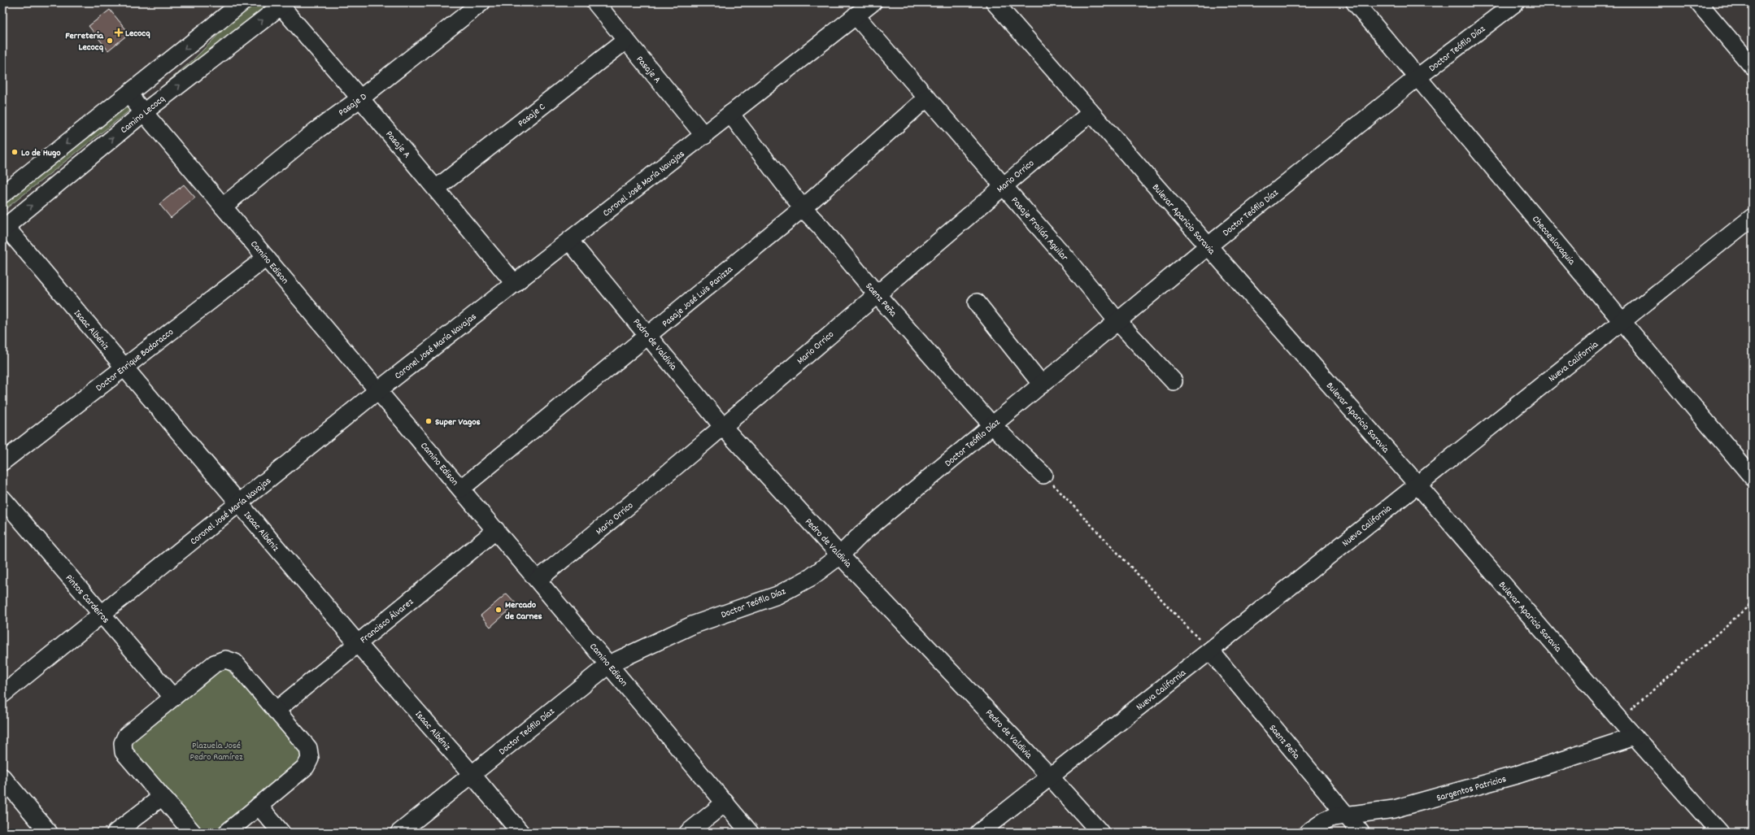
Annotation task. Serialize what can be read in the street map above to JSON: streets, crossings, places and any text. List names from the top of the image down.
{
  "streets": {
    "street": [
      "Doctor Teófilo Díaz",
      "Pasaje A",
      "Pasaje D",
      "Camino Lecocq",
      "Pasaje C",
      "Mario Orrico",
      "Coronel José María Navajas",
      "Bulevar Aparicio Saravia",
      "Pasaje Froilán Aguilar",
      "Checoeslovaquia",
      "Camino Edison",
      "Pasaje José Luis Panizza",
      "Saenz Peña",
      "Isaac Albéniz",
      "Pedro de Valdivia",
      "Doctor Enrique Badaracco",
      "Nueva California",
      "Pintos Cardeiros",
      "Francisco Álvarez",
      "Sargentos Patricios"
    ]
  },
  "crossings": [
    ["Doctor Teófilo Díaz", "Bulevar Aparicio Saravia"],
    ["Doctor Teófilo Díaz", "Pasaje Froilán Aguilar"],
    ["Doctor Teófilo Díaz", "Checoeslovaquia"],
    ["Doctor Teófilo Díaz", "Camino Edison"],
    ["Doctor Teófilo Díaz", "Saenz Peña"],
    ["Doctor Teófilo Díaz", "Isaac Albéniz"],
    ["Doctor Teófilo Díaz", "Pedro de Valdivia"],
    ["Pasaje A", "Pasaje D"],
    ["Pasaje A", "Camino Lecocq"],
    ["Pasaje A", "Pasaje C"],
    ["Pasaje A", "Coronel José María Navajas"],
    ["Pasaje D", "Camino Edison"],
    ["Camino Lecocq", "Camino Edison"],
    ["Camino Lecocq", "Isaac Albéniz"],
    ["Mario Orrico", "Bulevar Aparicio Saravia"],
    ["Mario Orrico", "Pasaje Froilán Aguilar"],
    ["Mario Orrico", "Camino Edison"],
    ["Mario Orrico", "Saenz Peña"],
    ["Mario Orrico", "Pedro de Valdivia"],
    ["Coronel José María Navajas", "Pasaje Froilán Aguilar"],
    ["Coronel José María Navajas", "Camino Edison"],
    ["Coronel José María Navajas", "Saenz Peña"],
    ["Coronel José María Navajas", "Isaac Albéniz"],
    ["Coronel José María Navajas", "Pedro de Valdivia"],
    ["Coronel José María Navajas", "Pintos Cardeiros"],
    ["Bulevar Aparicio Saravia", "Nueva California"],
    ["Bulevar Aparicio Saravia", "Sargentos Patricios"],
    ["Pasaje Froilán Aguilar", "Pasaje José Luis Panizza"],
    ["Checoeslovaquia", "Nueva California"],
    ["Camino Edison", "Pasaje José Luis Panizza"],
    ["Camino Edison", "Doctor Enrique Badaracco"],
    ["Camino Edison", "Francisco Álvarez"],
    ["Pasaje José Luis Panizza", "Saenz Peña"],
    ["Pasaje José Luis Panizza", "Pedro de Valdivia"],
    ["Saenz Peña", "Nueva California"],
    ["Saenz Peña", "Sargentos Patricios"],
    ["Isaac Albéniz", "Doctor Enrique Badaracco"],
    ["Isaac Albéniz", "Francisco Álvarez"],
    ["Pedro de Valdivia", "Nueva California"]
  ],
  "parks": ["Plazuela José Pedro Ramírez"],
  "places": {
    "health": ["Lecocq"],
    "other": [
      "Ferreteria Lecocq",
      "Lo de Hugo",
      "Super Vagos",
      "Mercado de Carnes"
    ]
  }
}
